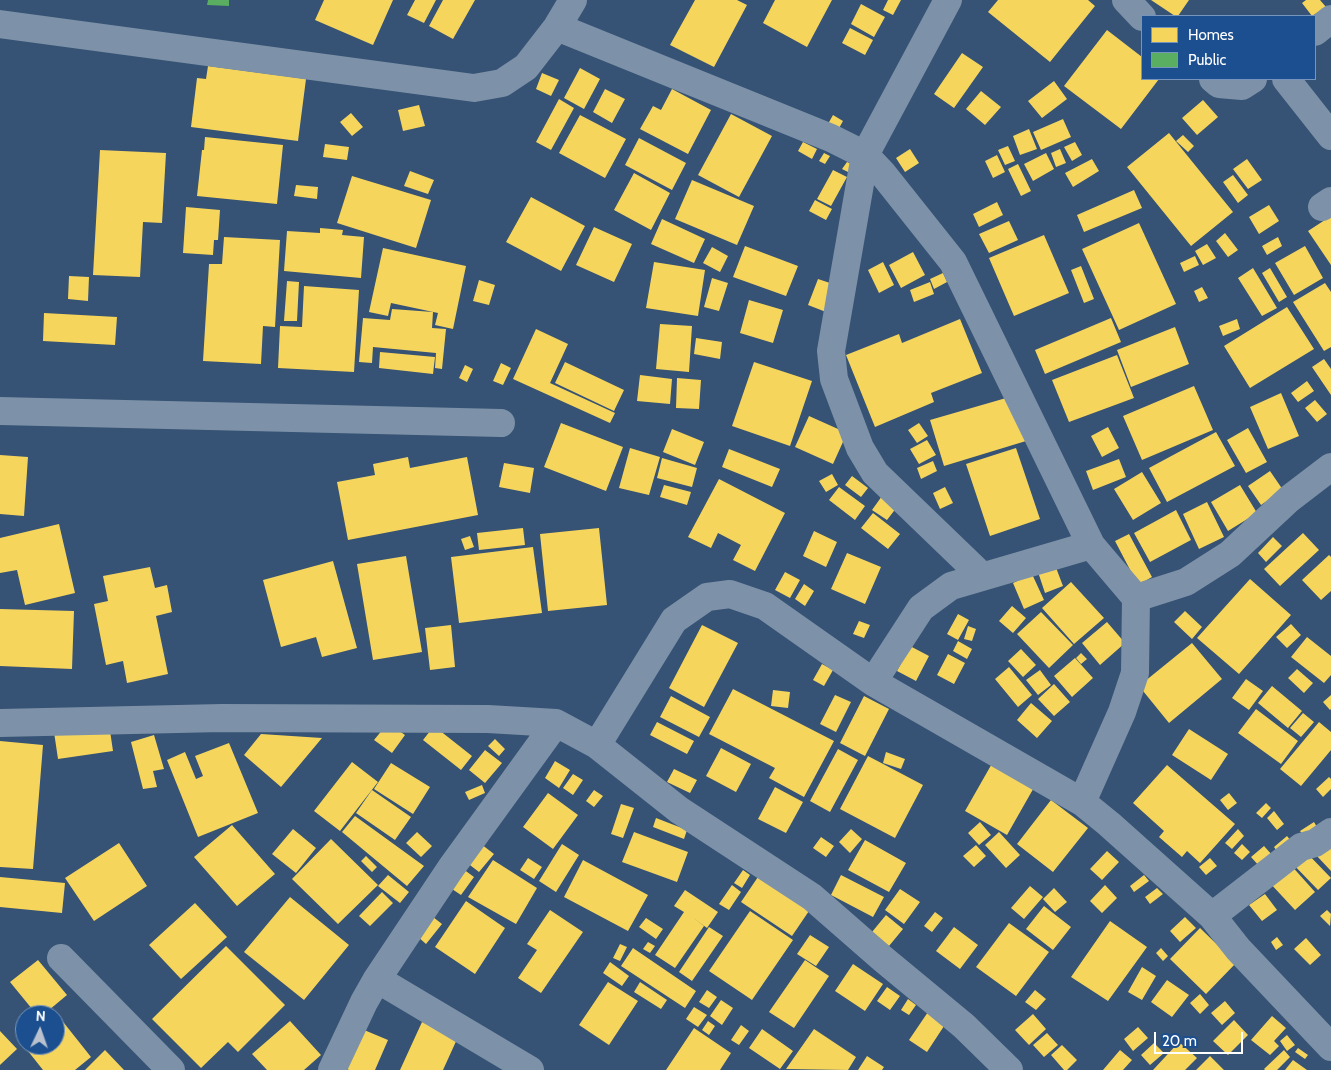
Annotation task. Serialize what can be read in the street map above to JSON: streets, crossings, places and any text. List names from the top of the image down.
{
  "legend": ["Homes", "Public"],
  "scale_bar": "20 m",
  "north": "top"
}
